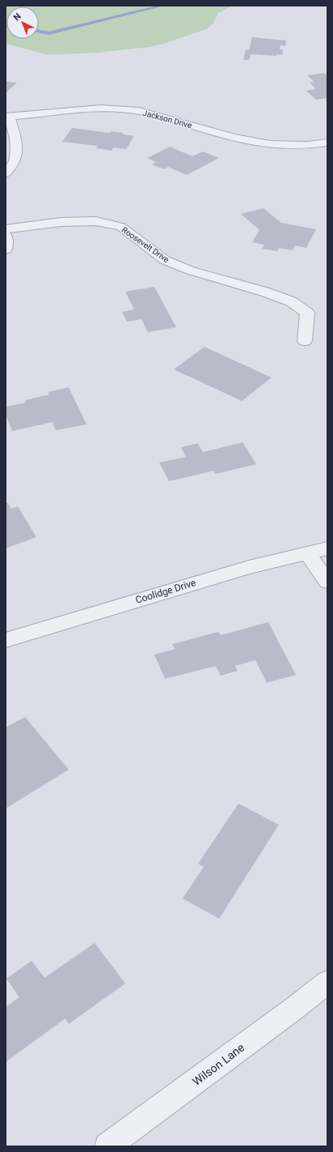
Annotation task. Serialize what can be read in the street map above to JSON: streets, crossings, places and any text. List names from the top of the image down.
{
  "streets": {
    "street": [
      "Jackson Drive",
      "Roosevelt Drive",
      "Coolidge Drive",
      "Wilson Lane"
    ]
  },
  "north": "top left"
}
